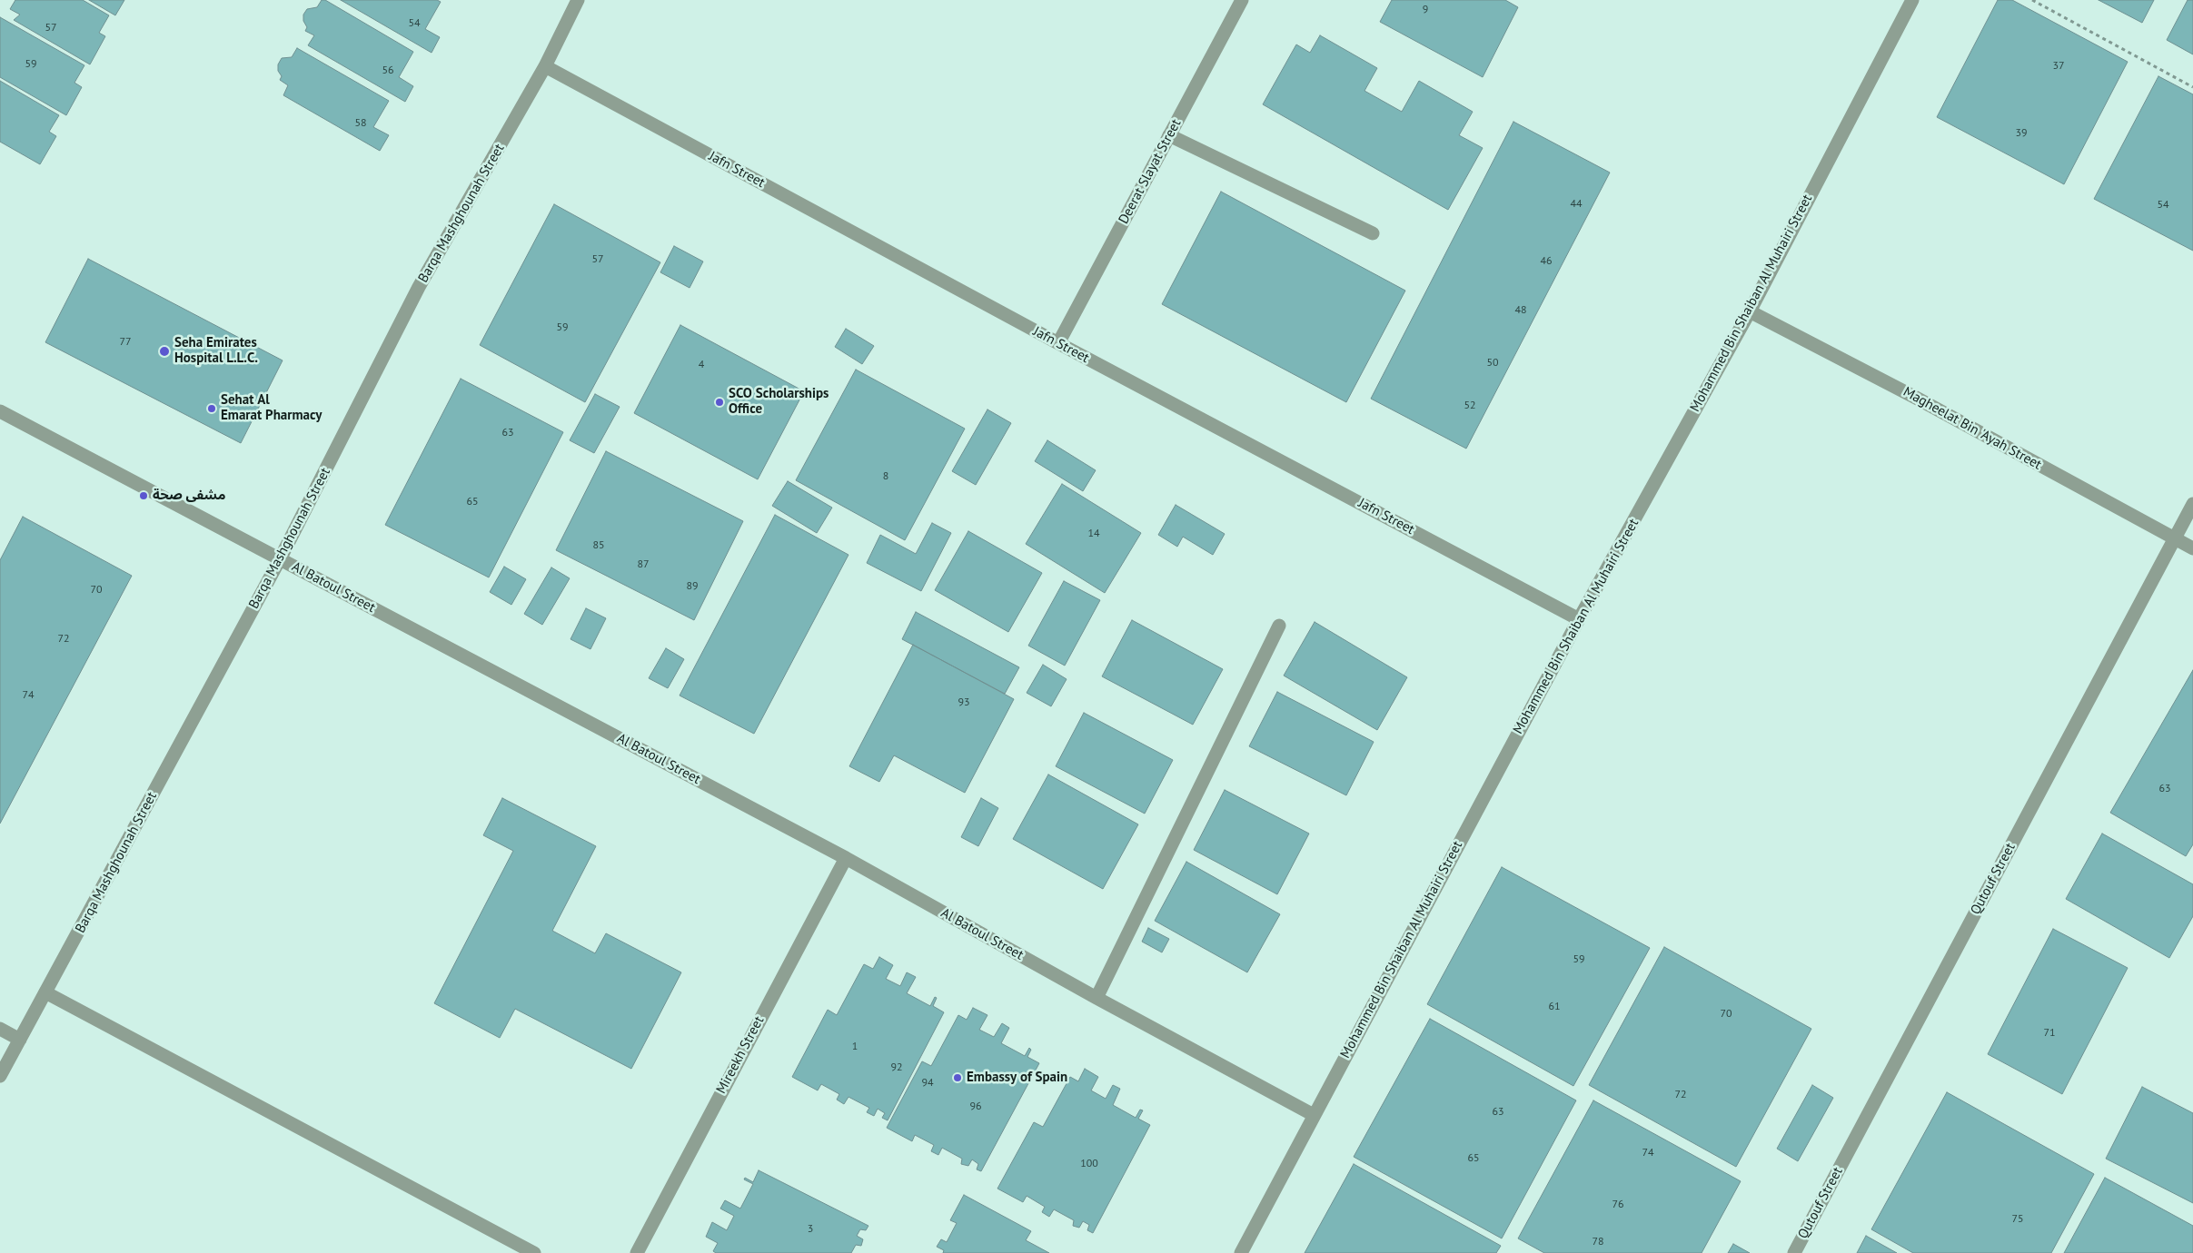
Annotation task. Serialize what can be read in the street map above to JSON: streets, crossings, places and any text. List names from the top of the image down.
{
  "streets": {
    "street": [
      "Jafn Street",
      "Deerat Slayat Street",
      "Barqa Mashghounah Street",
      "Mohammed Bin Shaiban Al Muhairi Street",
      "Magheelat Bin 'Ayah Street",
      "Al Batoul Street",
      "Qutouf Street",
      "Mireekh Street"
    ]
  },
  "crossings": [
    ["Jafn Street", "Deerat Slayat Street"],
    ["Jafn Street", "Barqa Mashghounah Street"],
    ["Jafn Street", "Mohammed Bin Shaiban Al Muhairi Street"],
    ["Barqa Mashghounah Street", "Al Batoul Street"],
    ["Mohammed Bin Shaiban Al Muhairi Street", "Magheelat Bin 'Ayah Street"],
    ["Mohammed Bin Shaiban Al Muhairi Street", "Al Batoul Street"],
    ["Magheelat Bin 'Ayah Street", "Qutouf Street"],
    ["Al Batoul Street", "Mireekh Street"]
  ],
  "places": [
    "Seha Emirates Hospital L.L.C.",
    "SCO Scholarships Office",
    "Sehat Al Emarat Pharmacy",
    "مشفى صحة",
    "Embassy of Spain"
  ],
  "house_numbers": [
    "9",
    "54",
    "57",
    "59",
    "37",
    "56",
    "58",
    "39",
    "44",
    "54",
    "57",
    "46",
    "48",
    "59",
    "77",
    "50",
    "4",
    "52",
    "63",
    "8",
    "65",
    "14",
    "85",
    "87",
    "89",
    "70",
    "72",
    "74",
    "93",
    "63",
    "59",
    "61",
    "70",
    "71",
    "1",
    "92",
    "94",
    "72",
    "96",
    "63",
    "74",
    "65",
    "100",
    "76",
    "75",
    "3",
    "78"
  ]
}
